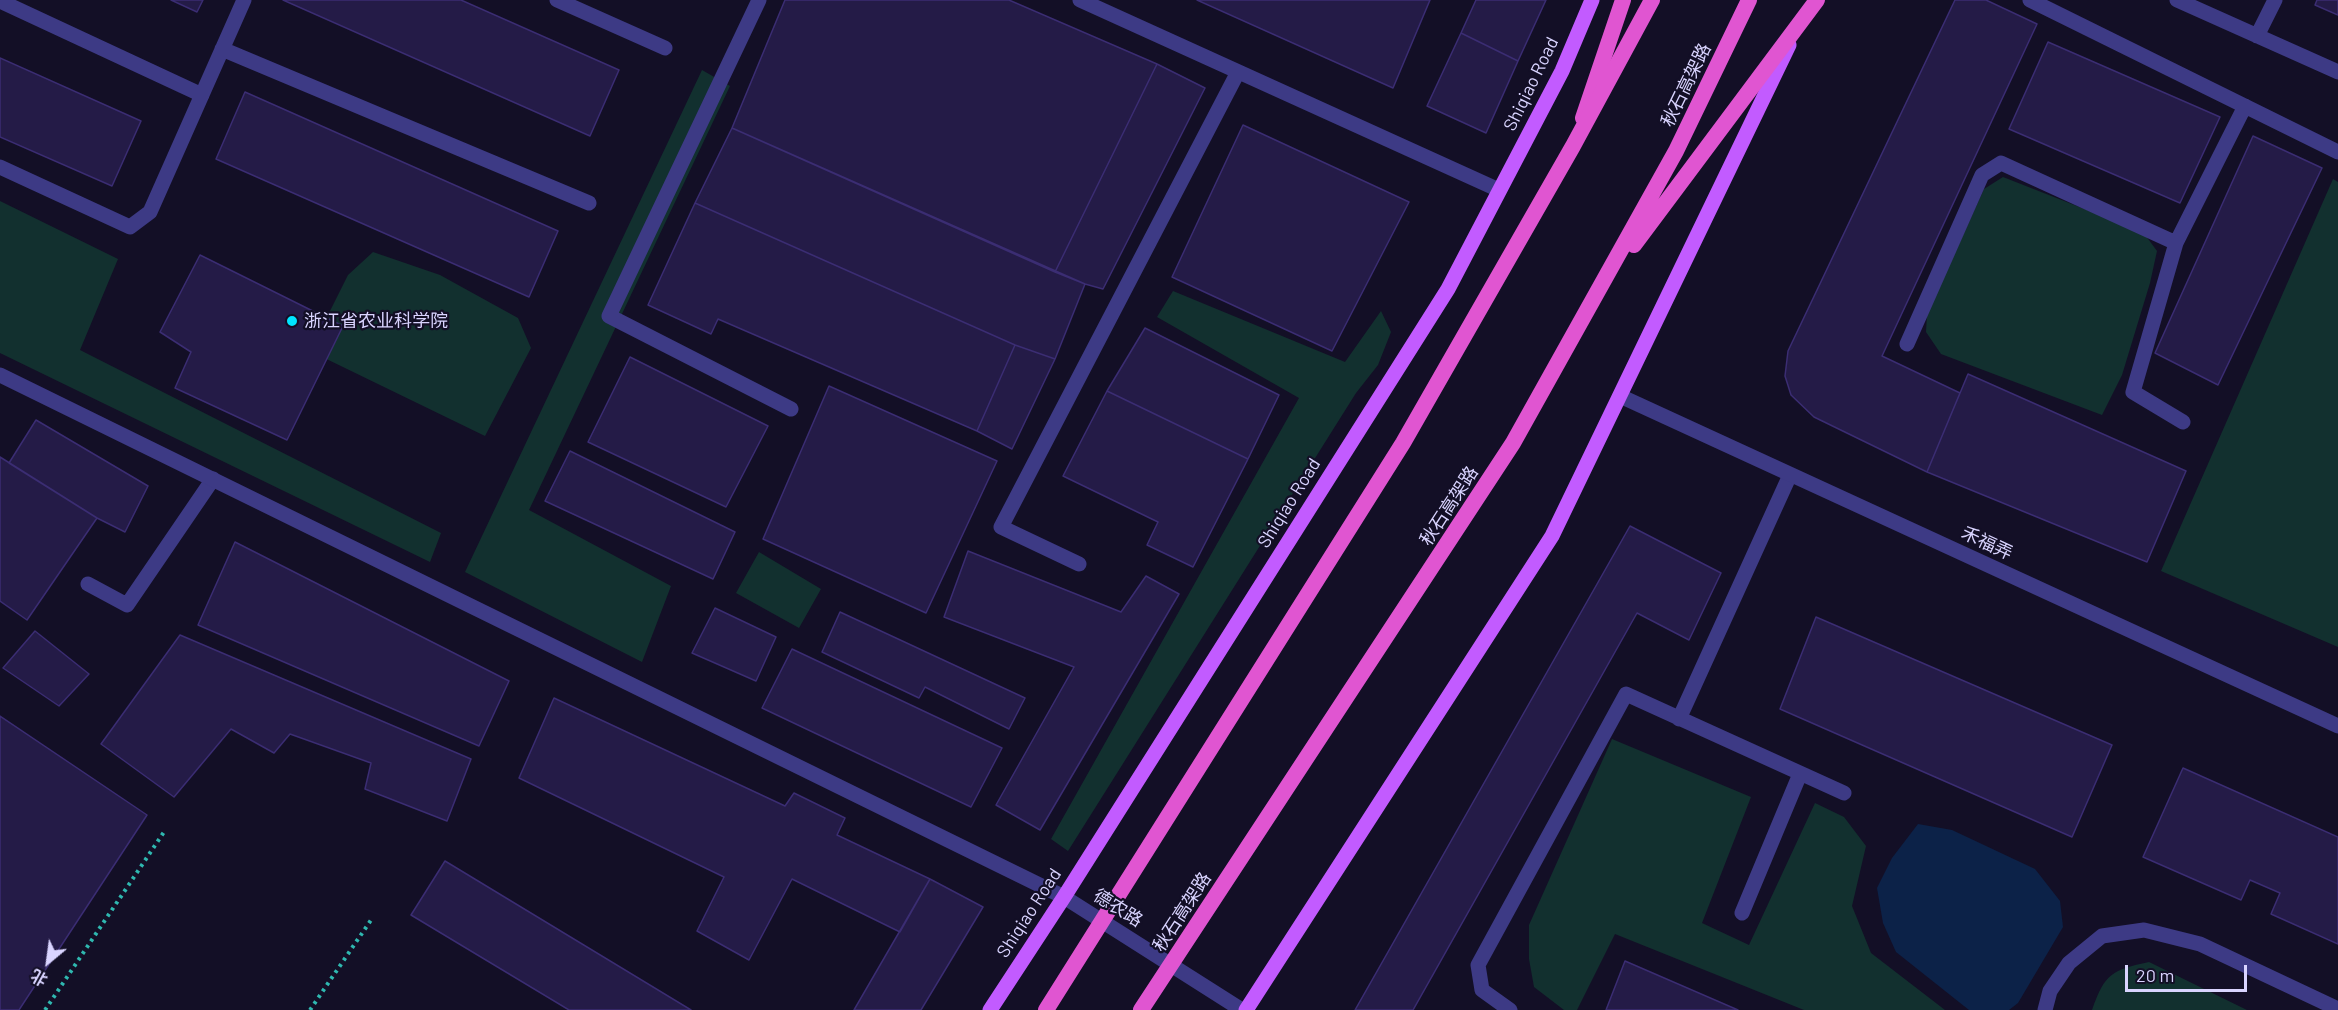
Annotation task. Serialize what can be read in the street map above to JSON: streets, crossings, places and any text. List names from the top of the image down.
{
  "streets": {
    "highway": ["秋石高架路"],
    "main road": ["Shiqiao Road"],
    "street": ["禾福弄", "德农路"]
  },
  "crossings": [
    ["Shiqiao Road", "德农路"]
  ],
  "places": ["浙江省农业科学院"],
  "scale_bar": "20 m",
  "north": "bottom left"
}
